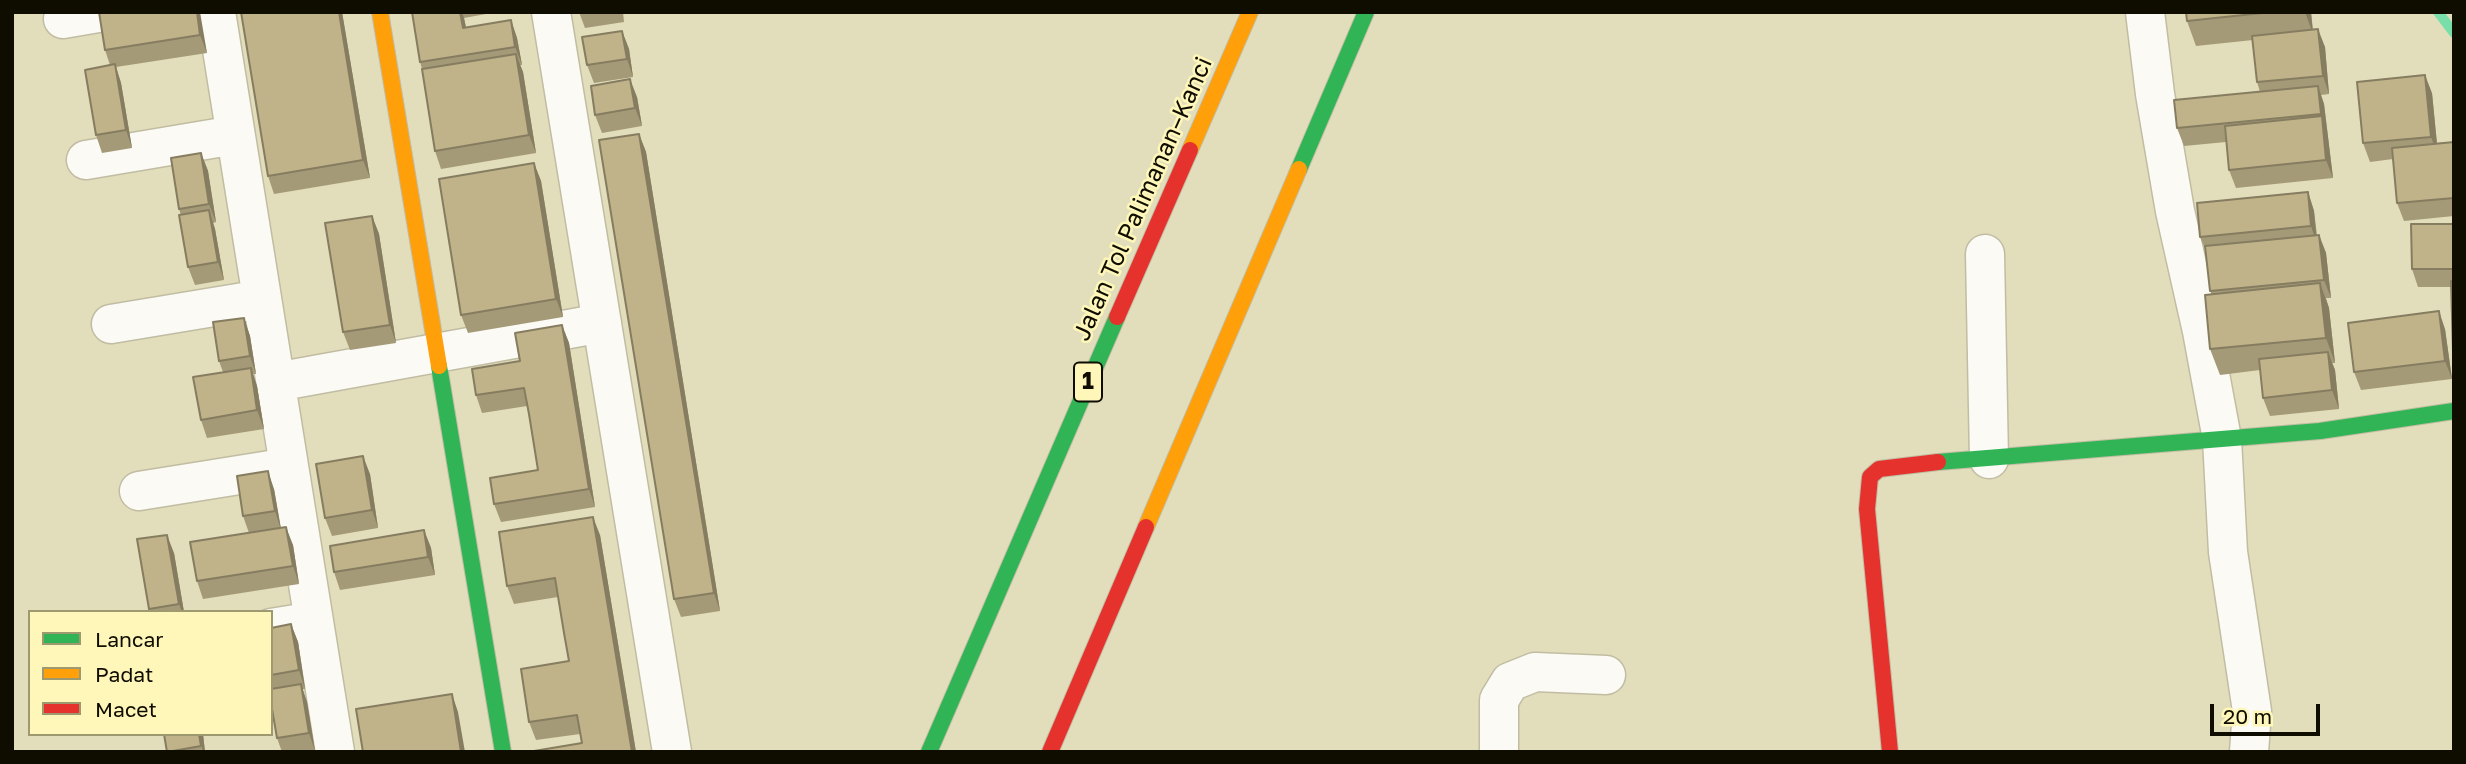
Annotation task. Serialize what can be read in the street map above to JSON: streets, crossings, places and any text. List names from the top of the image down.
{
  "streets": {
    "main road": ["Jalan Tol Palimanan–Kanci", "1"]
  },
  "legend": ["Lancar", "Padat", "Macet"],
  "scale_bar": "20 m"
}
